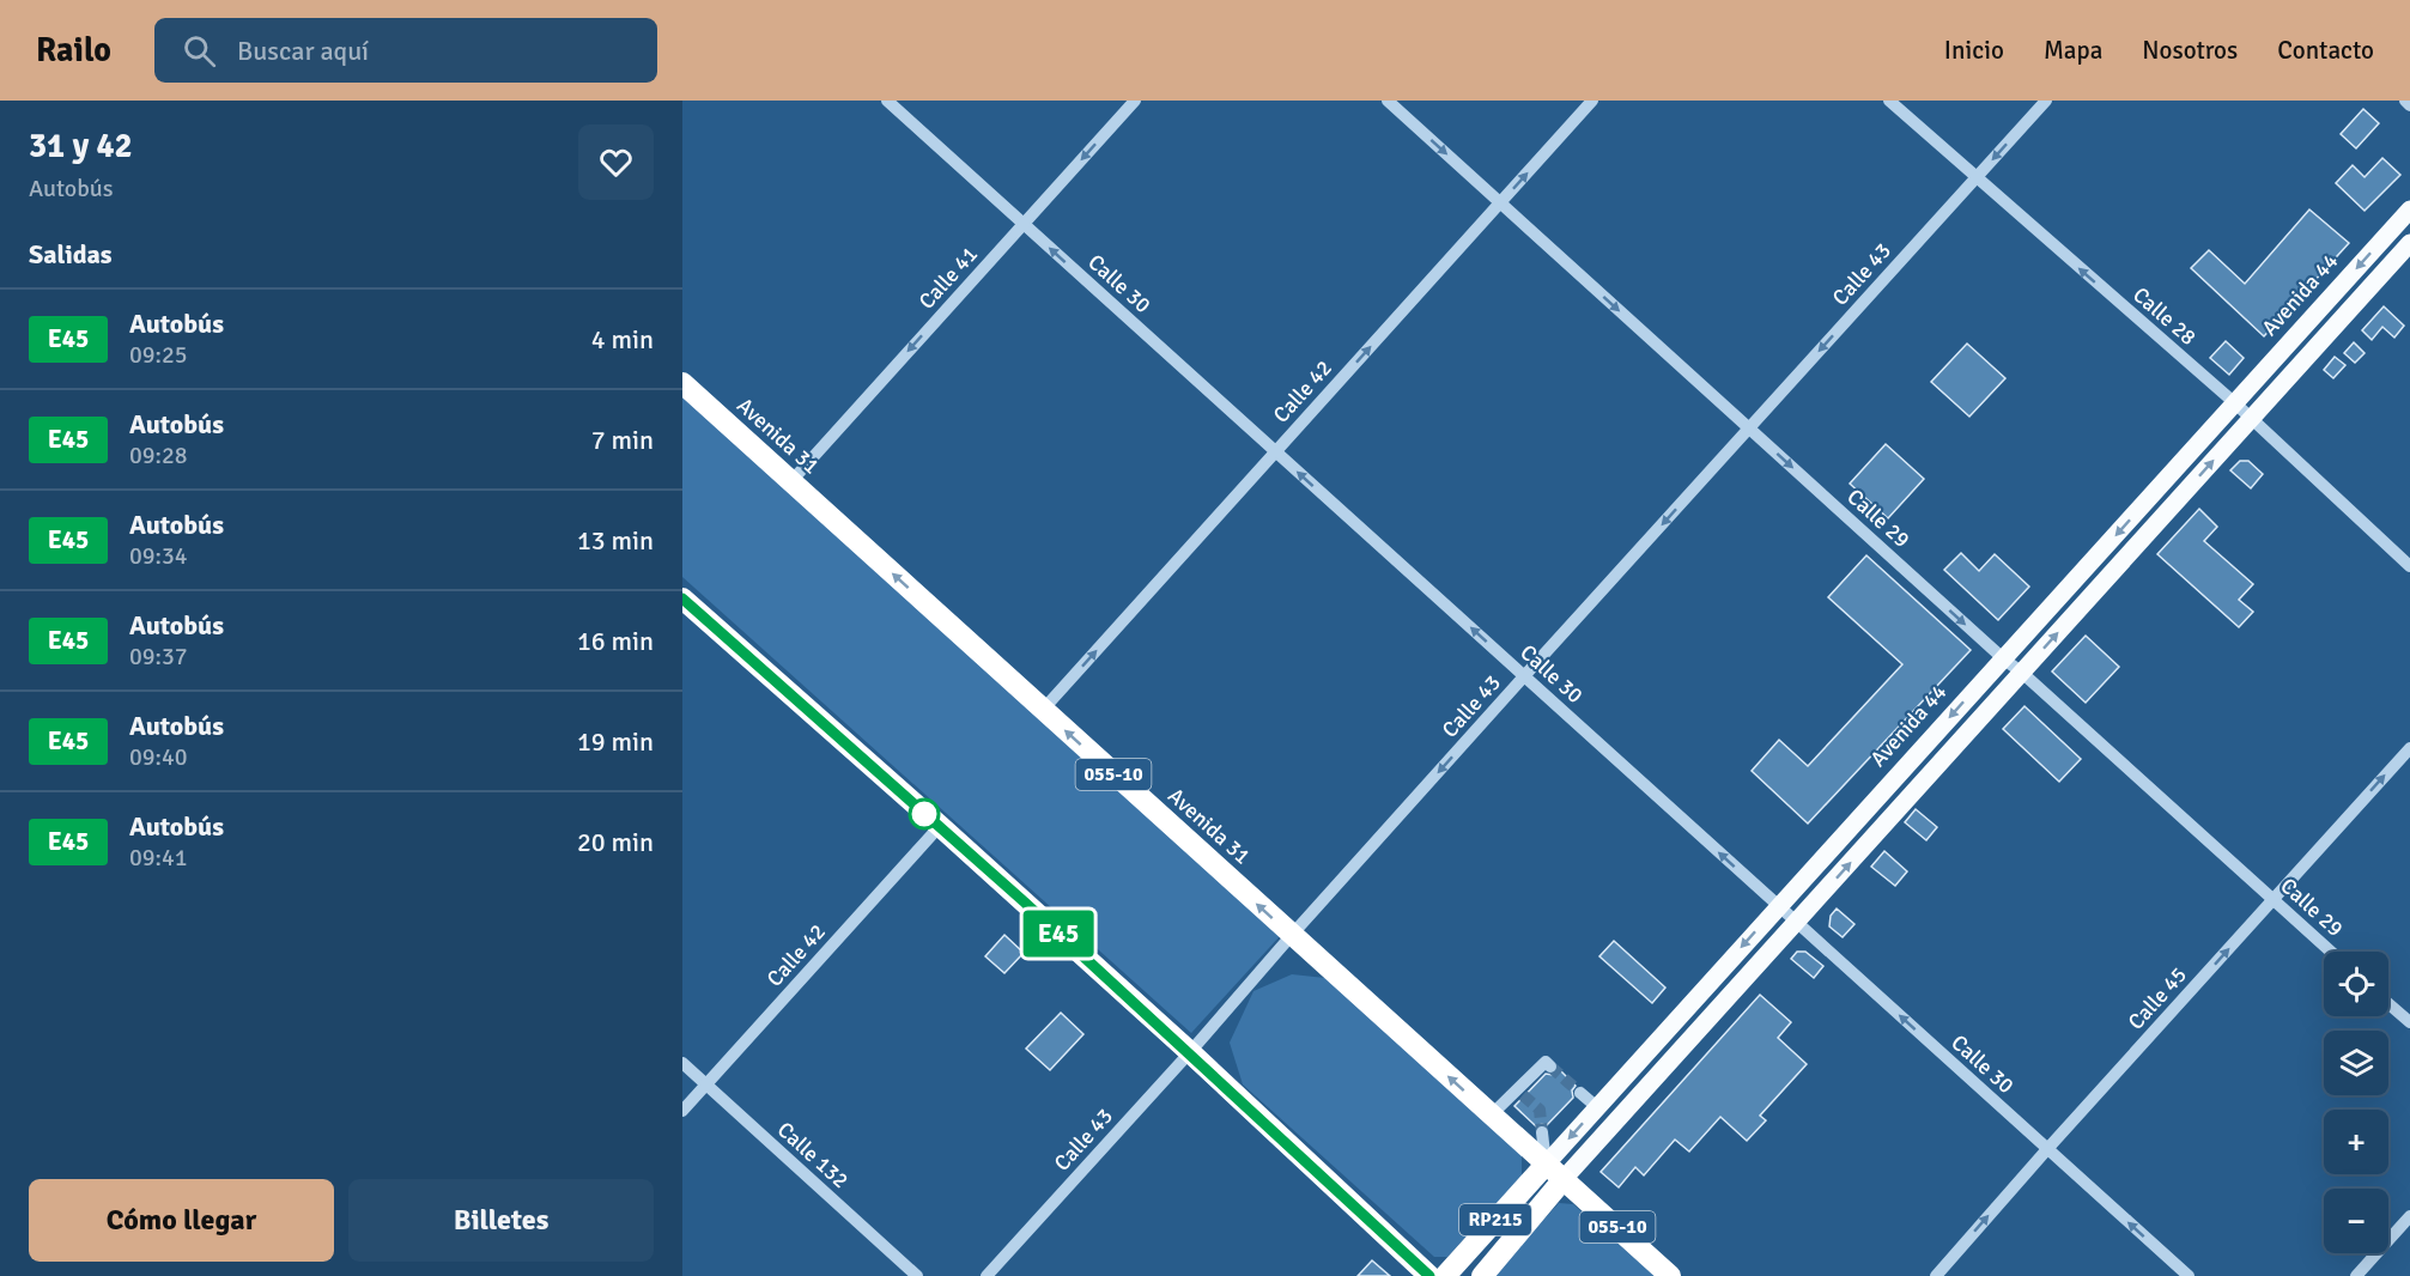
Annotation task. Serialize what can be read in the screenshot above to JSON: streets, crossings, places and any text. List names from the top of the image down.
{
  "streets": {
    "highway": [
      "Avenida 44",
      "Avenida 31",
      "055-10",
      "RP215"
    ],
    "street": [
      "Calle 43",
      "Calle 41",
      "Calle 30",
      "Calle 28",
      "Calle 42",
      "Calle 29",
      "Calle 45",
      "Calle 132"
    ]
  },
  "crossings": [
    ["Calle 43", "Calle 30"],
    ["Calle 43", "Calle 28"],
    ["Calle 43", "Avenida 31"],
    ["Calle 43", "Calle 29"],
    ["Calle 41", "Calle 30"],
    ["Calle 41", "Avenida 31"],
    ["Calle 30", "Avenida 44"],
    ["Calle 30", "Calle 42"],
    ["Calle 30", "Calle 45"],
    ["Avenida 44", "Calle 28"],
    ["Avenida 44", "Avenida 31"],
    ["Avenida 44", "Calle 29"],
    ["Calle 42", "Avenida 31"],
    ["Calle 42", "Calle 29"],
    ["Calle 42", "Calle 132"],
    ["Avenida 31", "RP215"],
    ["Calle 29", "Calle 45"]
  ],
  "one_way": [
    "Calle 43",
    "Calle 41",
    "Calle 30",
    "Calle 28",
    "Calle 42",
    "Calle 29",
    "Calle 45"
  ],
  "lines": ["bus line E45"],
  "page": {
    "header": "Railo",
    "search": "Buscar aquí",
    "nav": [
      "Inicio",
      "Mapa",
      "Nosotros",
      "Contacto"
    ],
    "heading": [
      ["31 y 42", "Autobús"],
      "Salidas"
    ],
    "on_map": "E45",
    "list": [
      {
        "mark": "E45",
        "name": "Autobús",
        "note": "09:25",
        "value": "4 min"
      },
      {
        "mark": "E45",
        "name": "Autobús",
        "note": "09:28",
        "value": "7 min"
      },
      {
        "mark": "E45",
        "name": "Autobús",
        "note": "09:34",
        "value": "13 min"
      },
      {
        "mark": "E45",
        "name": "Autobús",
        "note": "09:37",
        "value": "16 min"
      },
      {
        "mark": "E45",
        "name": "Autobús",
        "note": "09:40",
        "value": "19 min"
      },
      {
        "mark": "E45",
        "name": "Autobús",
        "note": "09:41",
        "value": "20 min"
      }
    ],
    "map_buttons": ["+", "−"],
    "buttons": ["Cómo llegar", "Billetes"]
  }
}
